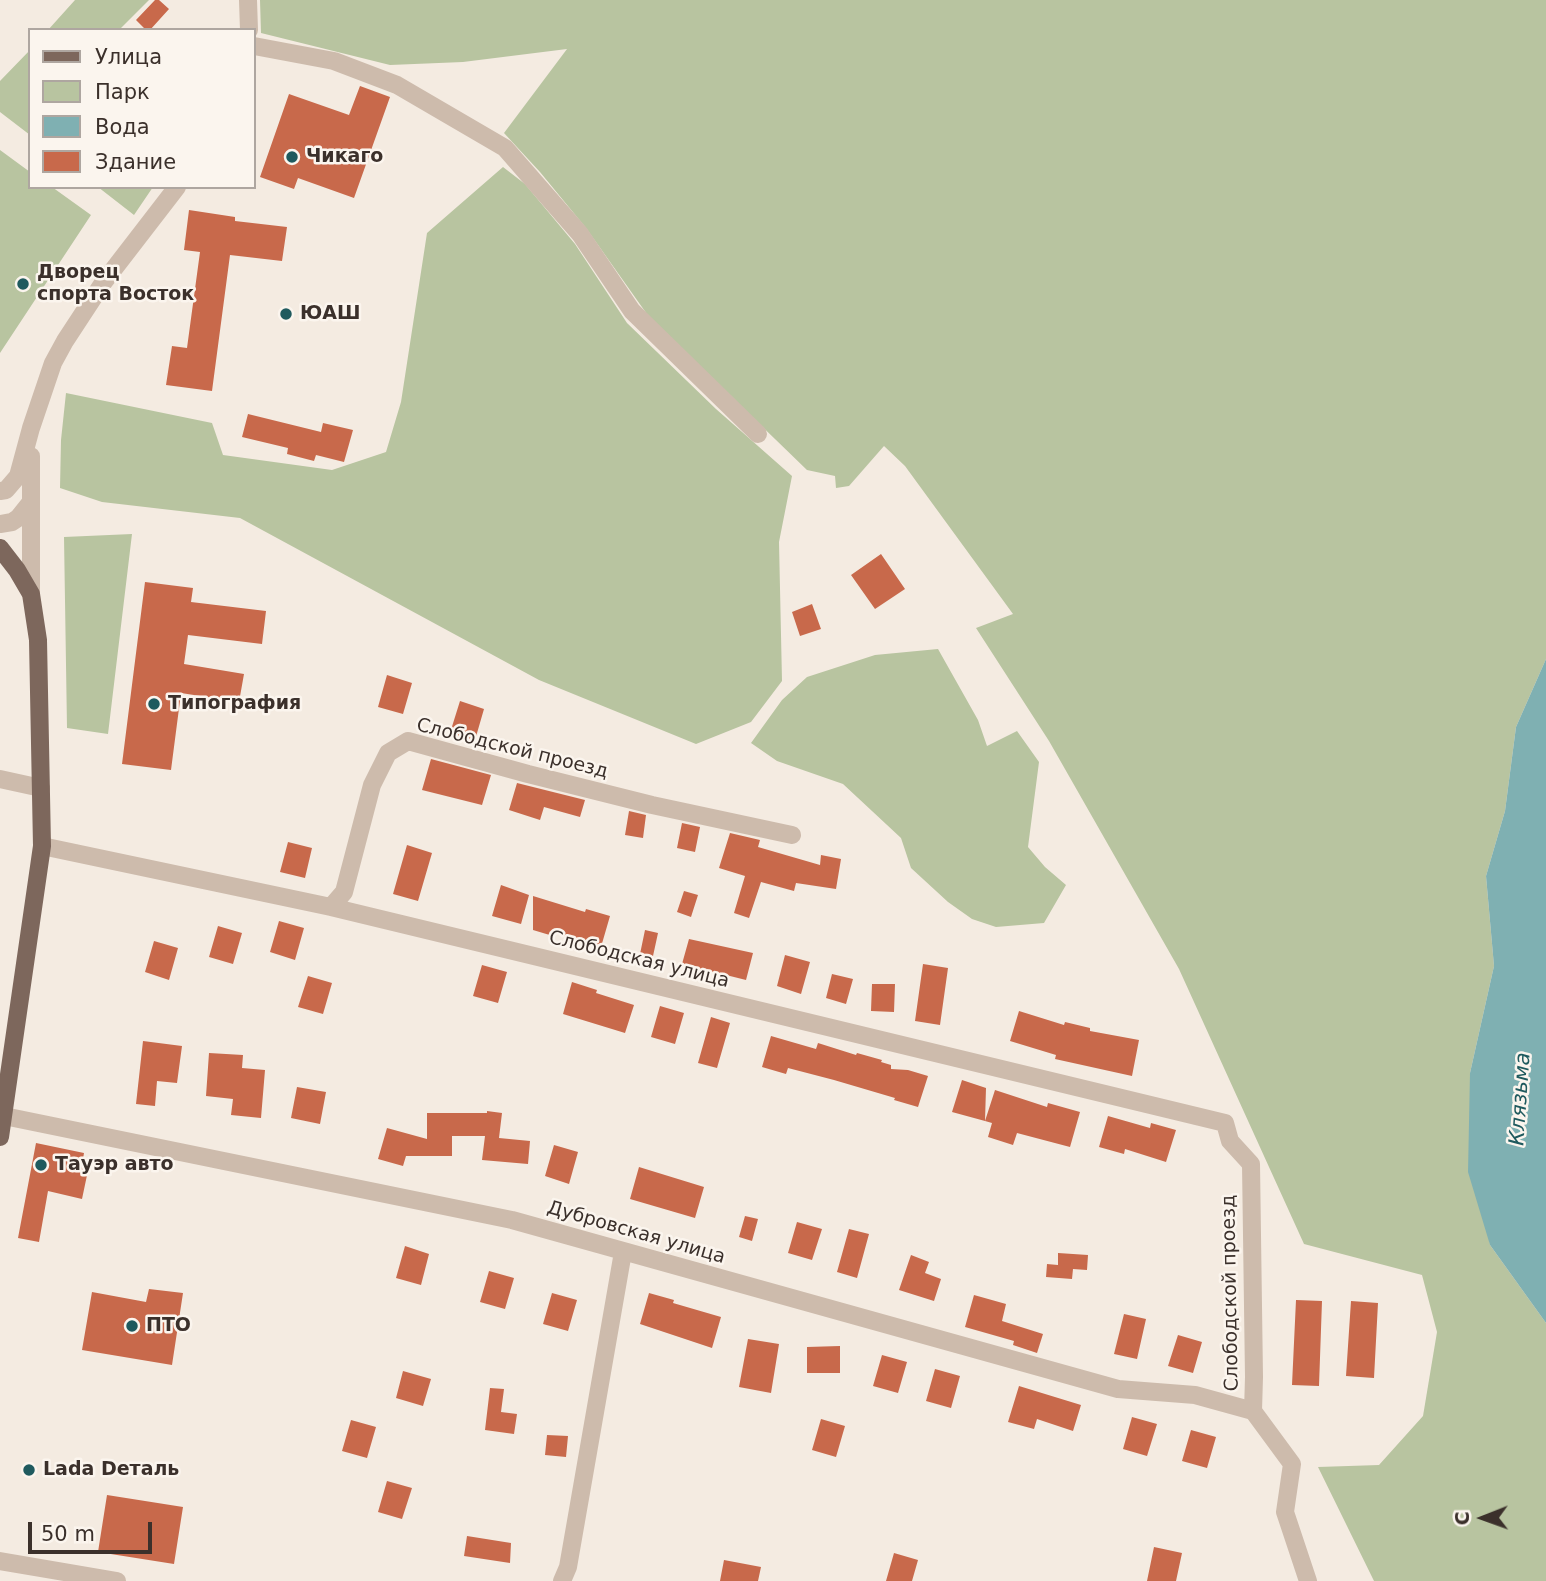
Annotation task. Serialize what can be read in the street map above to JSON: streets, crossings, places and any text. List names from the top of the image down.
{
  "streets": {
    "street": ["Слободской проезд", "Слободская улица", "Дубровская улица"]
  },
  "crossings": [
    ["Слободской проезд", "Слободская улица"],
    ["Слободской проезд", "Дубровская улица"]
  ],
  "water": ["Клязьма"],
  "places": [
    "Чикаго",
    "Дворец спорта Восток",
    "ЮАШ",
    "Типография",
    "Тауэр авто",
    "ПТО",
    "Lada Dеталь"
  ],
  "legend": [
    "Улица",
    "Парк",
    "Вода",
    "Здание"
  ],
  "scale_bar": "50 m",
  "north": "left"
}
